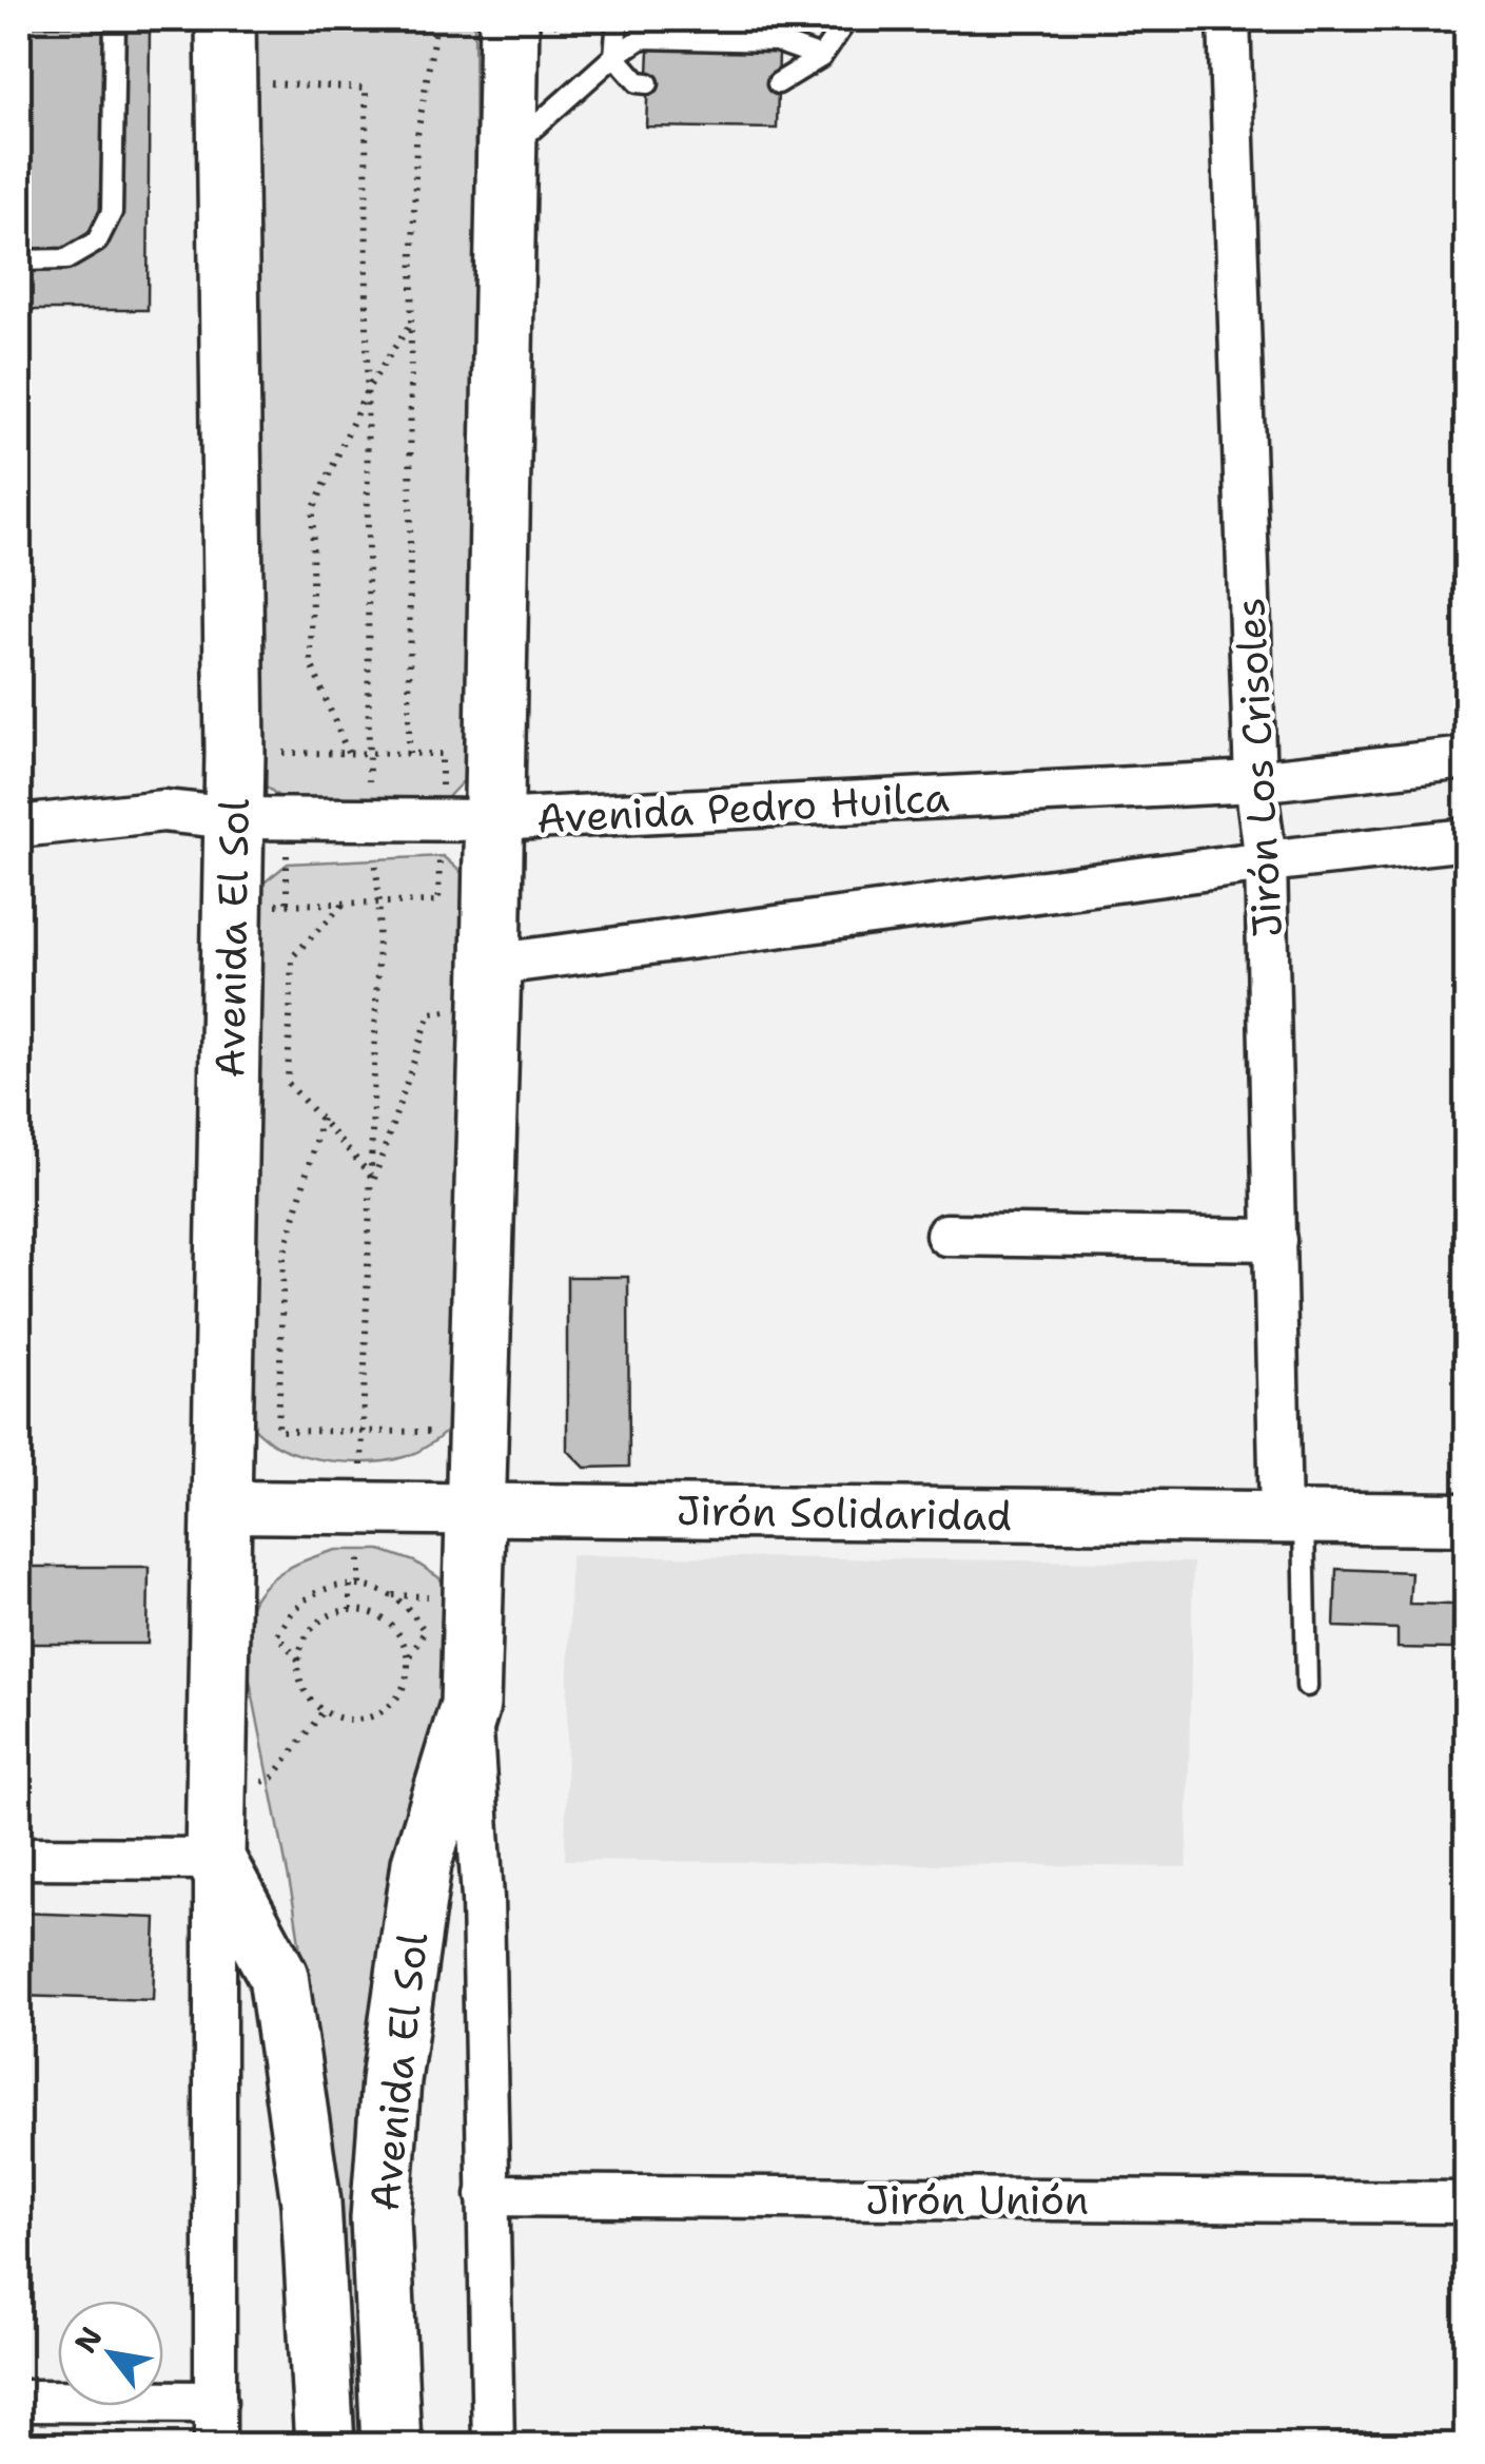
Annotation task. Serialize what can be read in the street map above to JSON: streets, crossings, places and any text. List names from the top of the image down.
{
  "streets": {
    "main road": ["Avenida El Sol"],
    "street": [
      "Jirón Los Crisoles",
      "Avenida Pedro Huilca",
      "Jirón Solidaridad",
      "Jirón Unión"
    ]
  },
  "crossings": [
    ["Jirón Los Crisoles", "Avenida Pedro Huilca"],
    ["Jirón Los Crisoles", "Jirón Solidaridad"],
    ["Avenida Pedro Huilca", "Avenida El Sol"],
    ["Avenida El Sol", "Jirón Solidaridad"],
    ["Avenida El Sol", "Jirón Unión"]
  ],
  "north": "top left"
}
